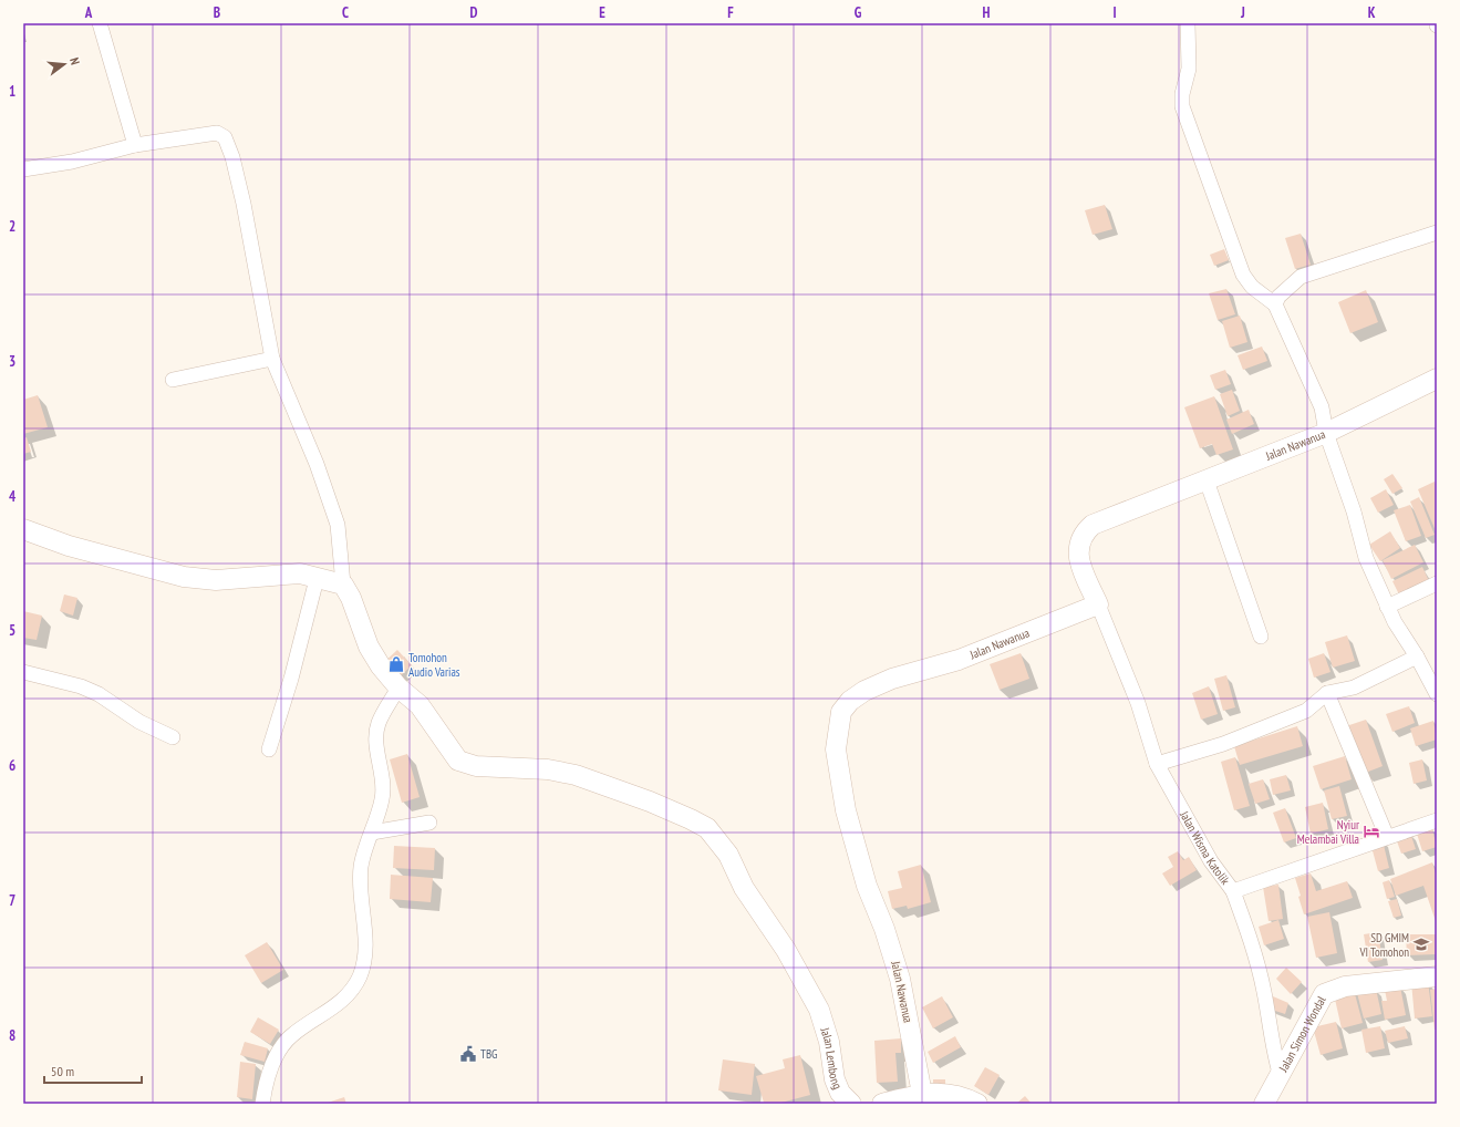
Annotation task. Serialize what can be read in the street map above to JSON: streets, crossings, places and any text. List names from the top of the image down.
{
  "streets": {
    "street": [
      "Jalan Nawanua",
      "Jalan Wisma Katolik",
      "Jalan Simon Wondal",
      "Jalan Lembong"
    ]
  },
  "crossings": [
    ["Jalan Nawanua", "Jalan Wisma Katolik"]
  ],
  "places": {
    "shop": ["Tomohon Audio Varias"],
    "hotel": ["Nyiur Melambai Villa"],
    "school or university": ["SD GMIM VI Tomohon"],
    "public building": ["TBG"]
  },
  "scale_bar": "50 m",
  "north": "right",
  "grid": {
    "columns": [
      "A",
      "B",
      "C",
      "D",
      "E",
      "F",
      "G",
      "H",
      "I",
      "J",
      "K"
    ],
    "rows": [
      "1",
      "2",
      "3",
      "4",
      "5",
      "6",
      "7",
      "8"
    ]
  }
}
